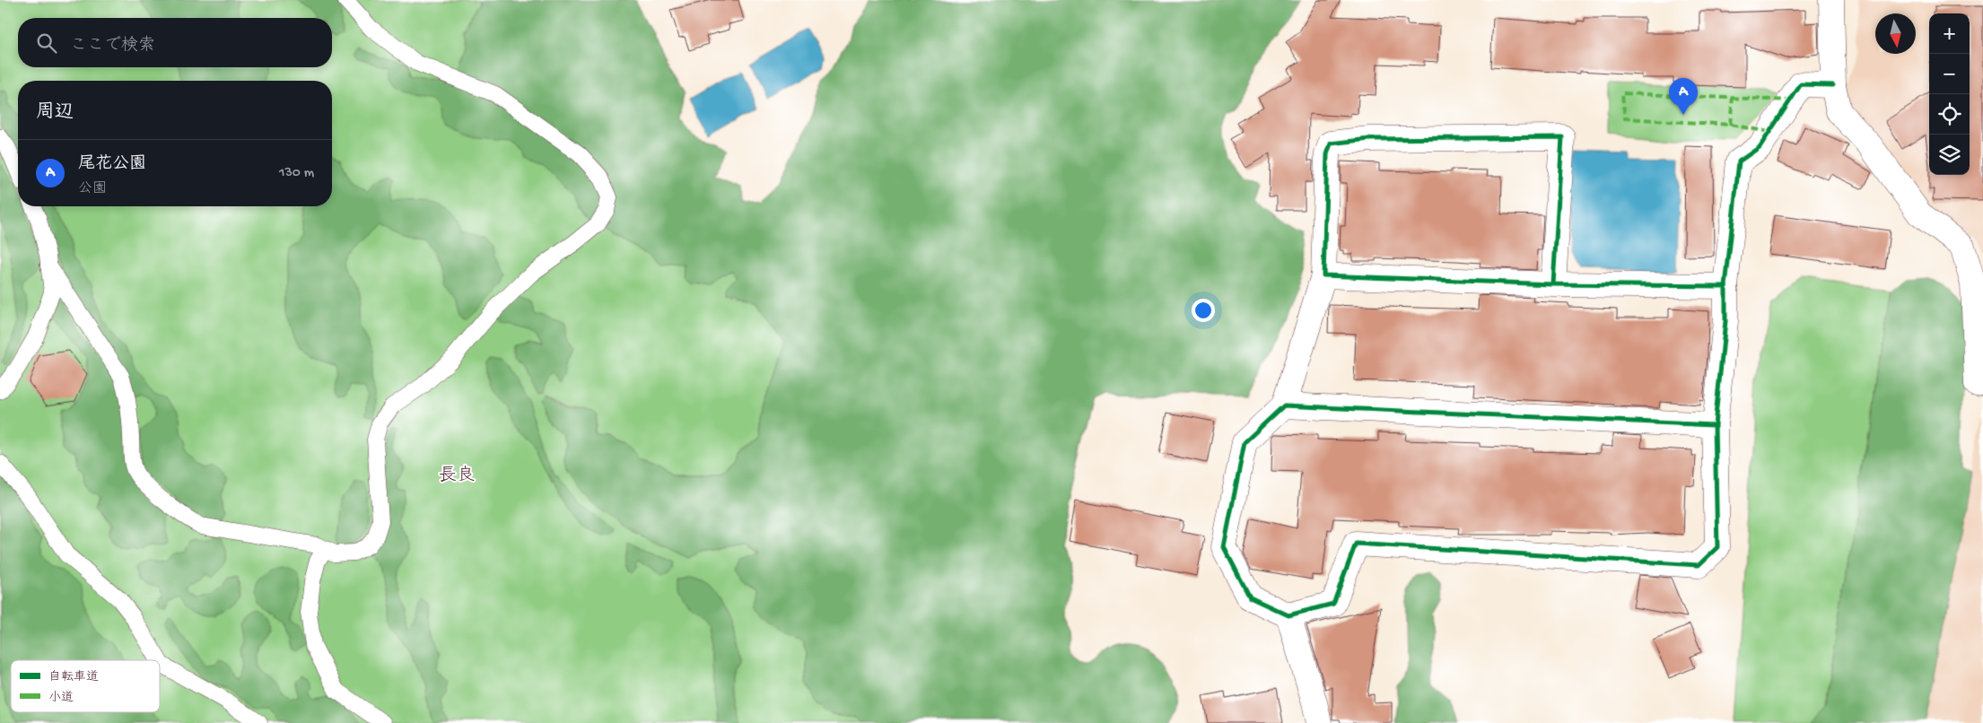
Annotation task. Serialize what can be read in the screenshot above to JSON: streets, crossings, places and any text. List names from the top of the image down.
{
  "districts": ["長良"],
  "legend": ["自転車道", "小道"],
  "north": "bottom",
  "page": {
    "map_buttons": ["+", "−"],
    "search": "ここで検索",
    "pins": "A",
    "heading": "周辺",
    "list": [
      {
        "mark": "A",
        "name": "尾花公園",
        "note": "公園",
        "value": "130 m"
      }
    ]
  }
}
